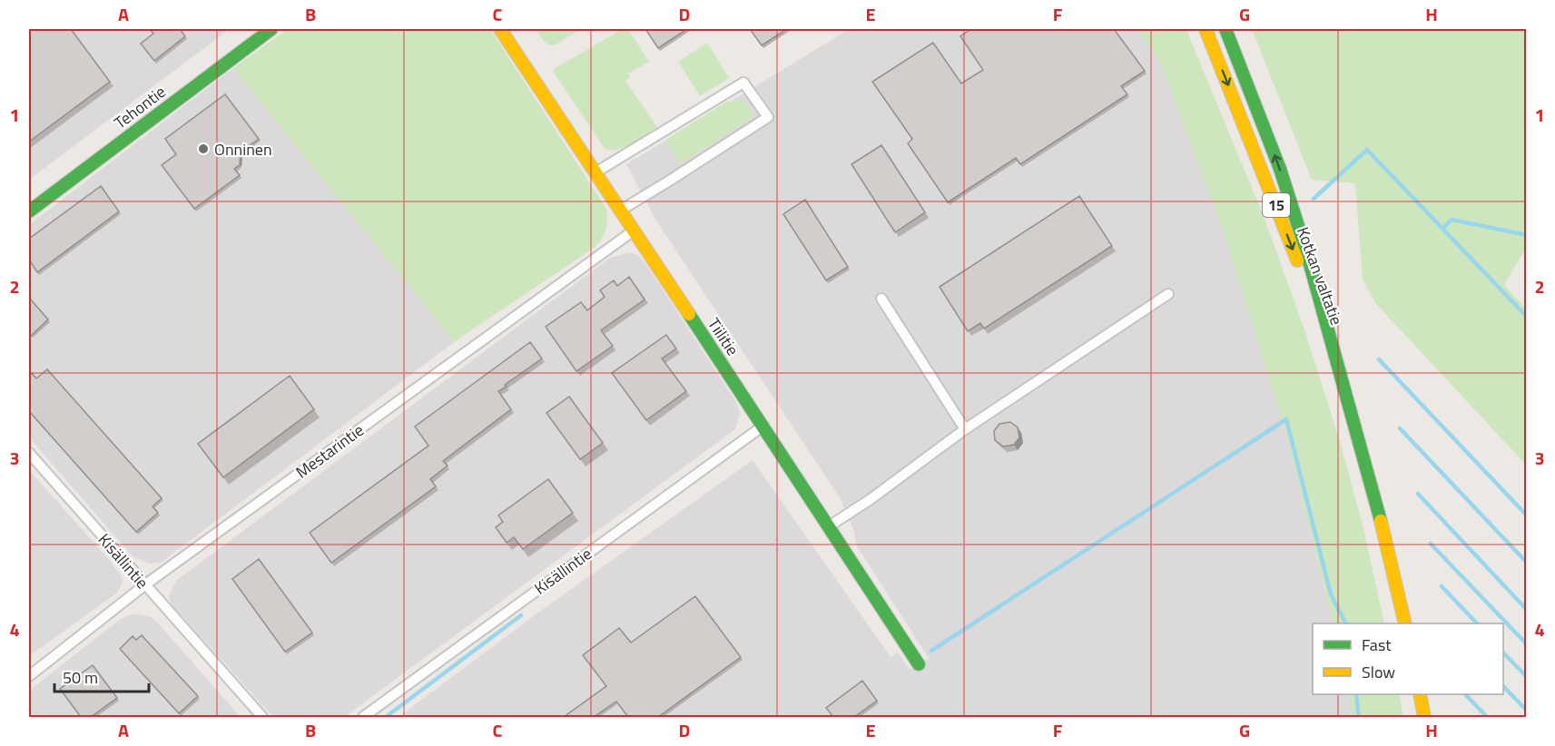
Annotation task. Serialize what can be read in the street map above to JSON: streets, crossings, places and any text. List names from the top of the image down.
{
  "streets": {
    "main road": [
      "Tehontie",
      "15",
      "Kotkan valtatie",
      "Tiilitie"
    ],
    "street": ["Mestarintie", "Kisällintie"]
  },
  "crossings": [
    ["Tiilitie", "Mestarintie"],
    ["Tiilitie", "Kisällintie"],
    ["Mestarintie", "Kisällintie"]
  ],
  "places": ["Onninen"],
  "legend": ["Fast", "Slow"],
  "scale_bar": "50 m",
  "grid": {
    "columns": [
      "A",
      "B",
      "C",
      "D",
      "E",
      "F",
      "G",
      "H"
    ],
    "rows": [
      "1",
      "2",
      "3",
      "4"
    ]
  }
}
